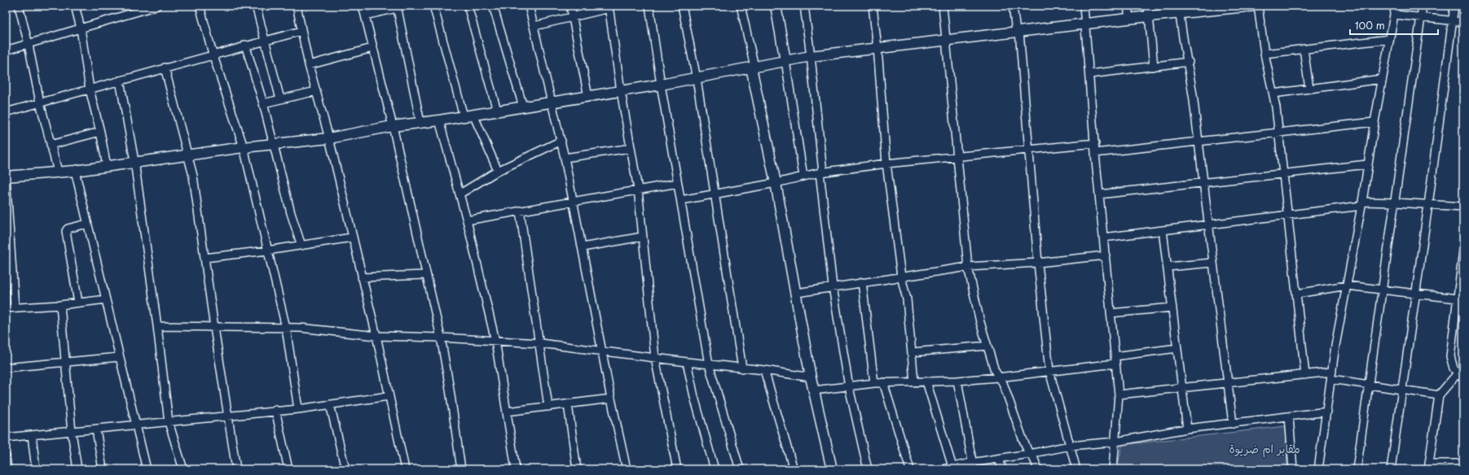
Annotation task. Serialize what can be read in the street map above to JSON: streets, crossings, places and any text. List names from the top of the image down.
{
  "parks": ["مقابر ام ضريوة"],
  "scale_bar": "100 m"
}
